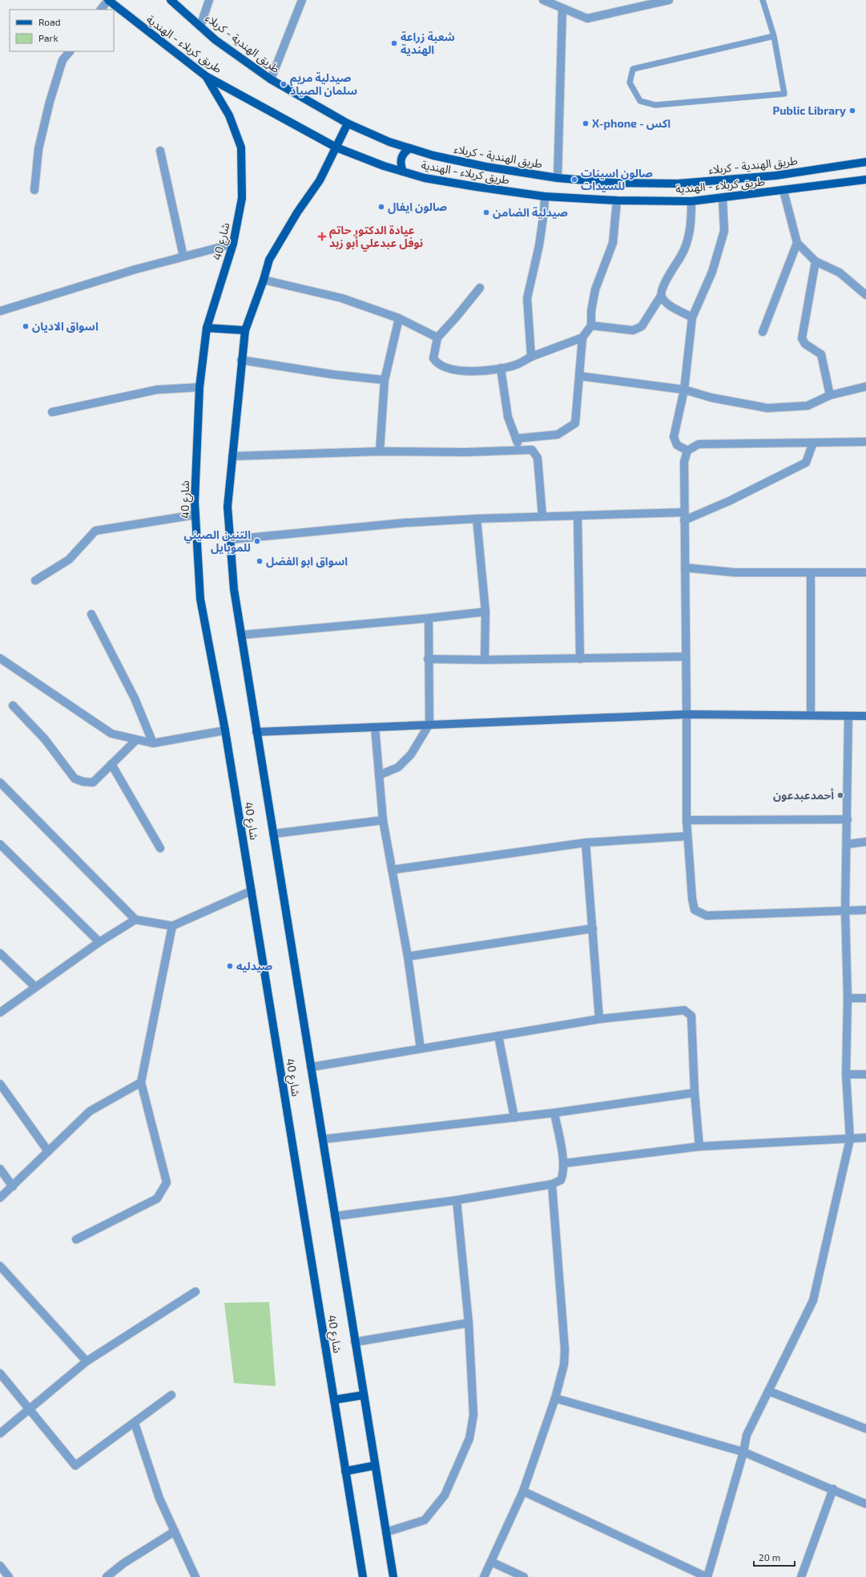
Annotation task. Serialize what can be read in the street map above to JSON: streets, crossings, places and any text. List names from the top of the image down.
{
  "streets": {
    "main road": ["طريق الهندية - كربلاء", "طريق كربلاء - الهندية", "شارع 40"]
  },
  "crossings": [
    ["طريق الهندية - كربلاء", "شارع 40"],
    ["طريق كربلاء - الهندية", "شارع 40"]
  ],
  "places": {
    "other": [
      "شعبة زراعة الهندية",
      "صيدلية مريم سلمان الصياد",
      "Public Library",
      "X-phone - اكس",
      "صالون اسينات للسيدات",
      "صالون ايفال",
      "صيدلية الضامن",
      "اسواق الاديان",
      "التنين الصيني للموبايل",
      "اسواق ابو الفضل",
      "أحمدعبدعون",
      "صيدليه"
    ],
    "health": ["عيادة الدكتور حاتم نوفل عبدعلي أبو زبد"]
  },
  "legend": ["Road", "Park"],
  "scale_bar": "20 m"
}
